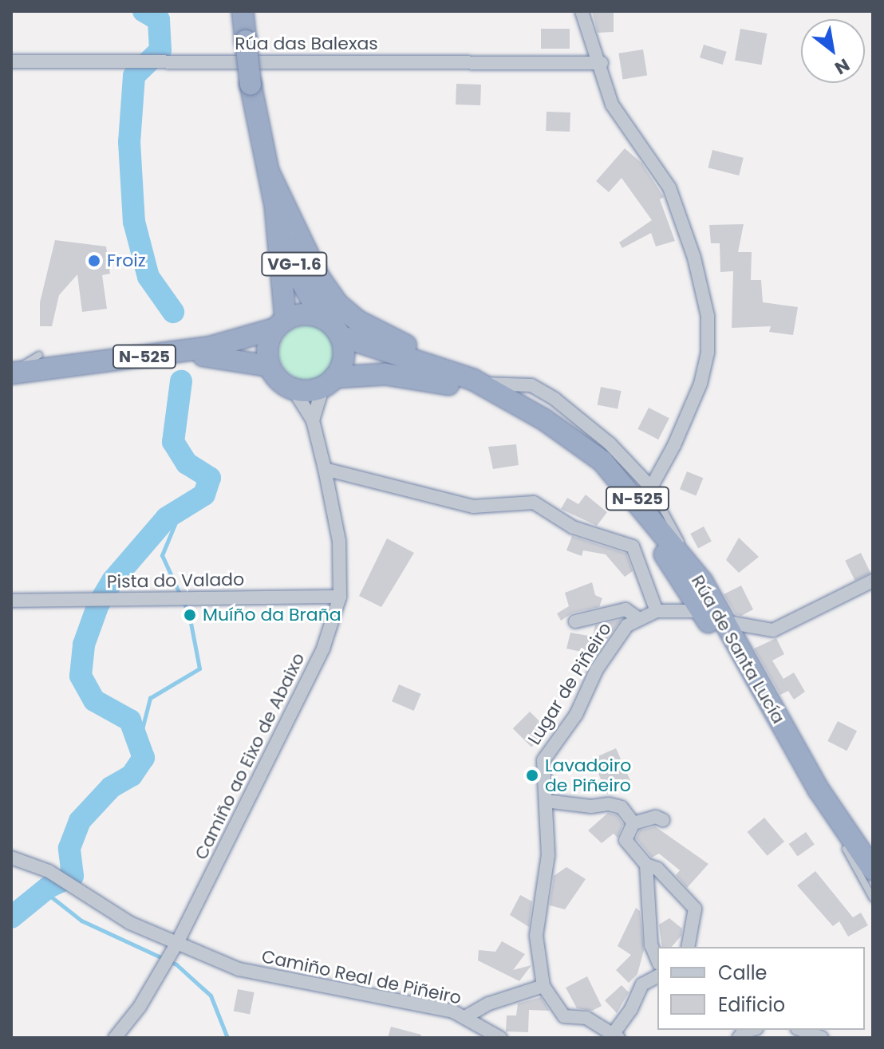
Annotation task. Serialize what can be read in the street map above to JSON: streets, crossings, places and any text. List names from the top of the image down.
{
  "streets": {
    "highway": ["VG-1.6", "N-525", "Rúa de Santa Lucía"],
    "street": [
      "Rúa das Balexas",
      "Pista do Valado",
      "Lugar de Piñeiro",
      "Camiño ao Eixo de Abaixo",
      "Camiño Real de Piñeiro"
    ]
  },
  "crossings": [
    ["VG-1.6", "N-525"],
    ["VG-1.6", "Rúa de Santa Lucía"],
    ["N-525", "Rúa de Santa Lucía"],
    ["Pista do Valado", "Camiño ao Eixo de Abaixo"],
    ["Rúa de Santa Lucía", "Lugar de Piñeiro"],
    ["Camiño ao Eixo de Abaixo", "Camiño Real de Piñeiro"]
  ],
  "places": ["Froiz", "Muíño da Braña", "Lavadoiro de Piñeiro"],
  "legend": ["Calle", "Edificio"],
  "north": "bottom right"
}
